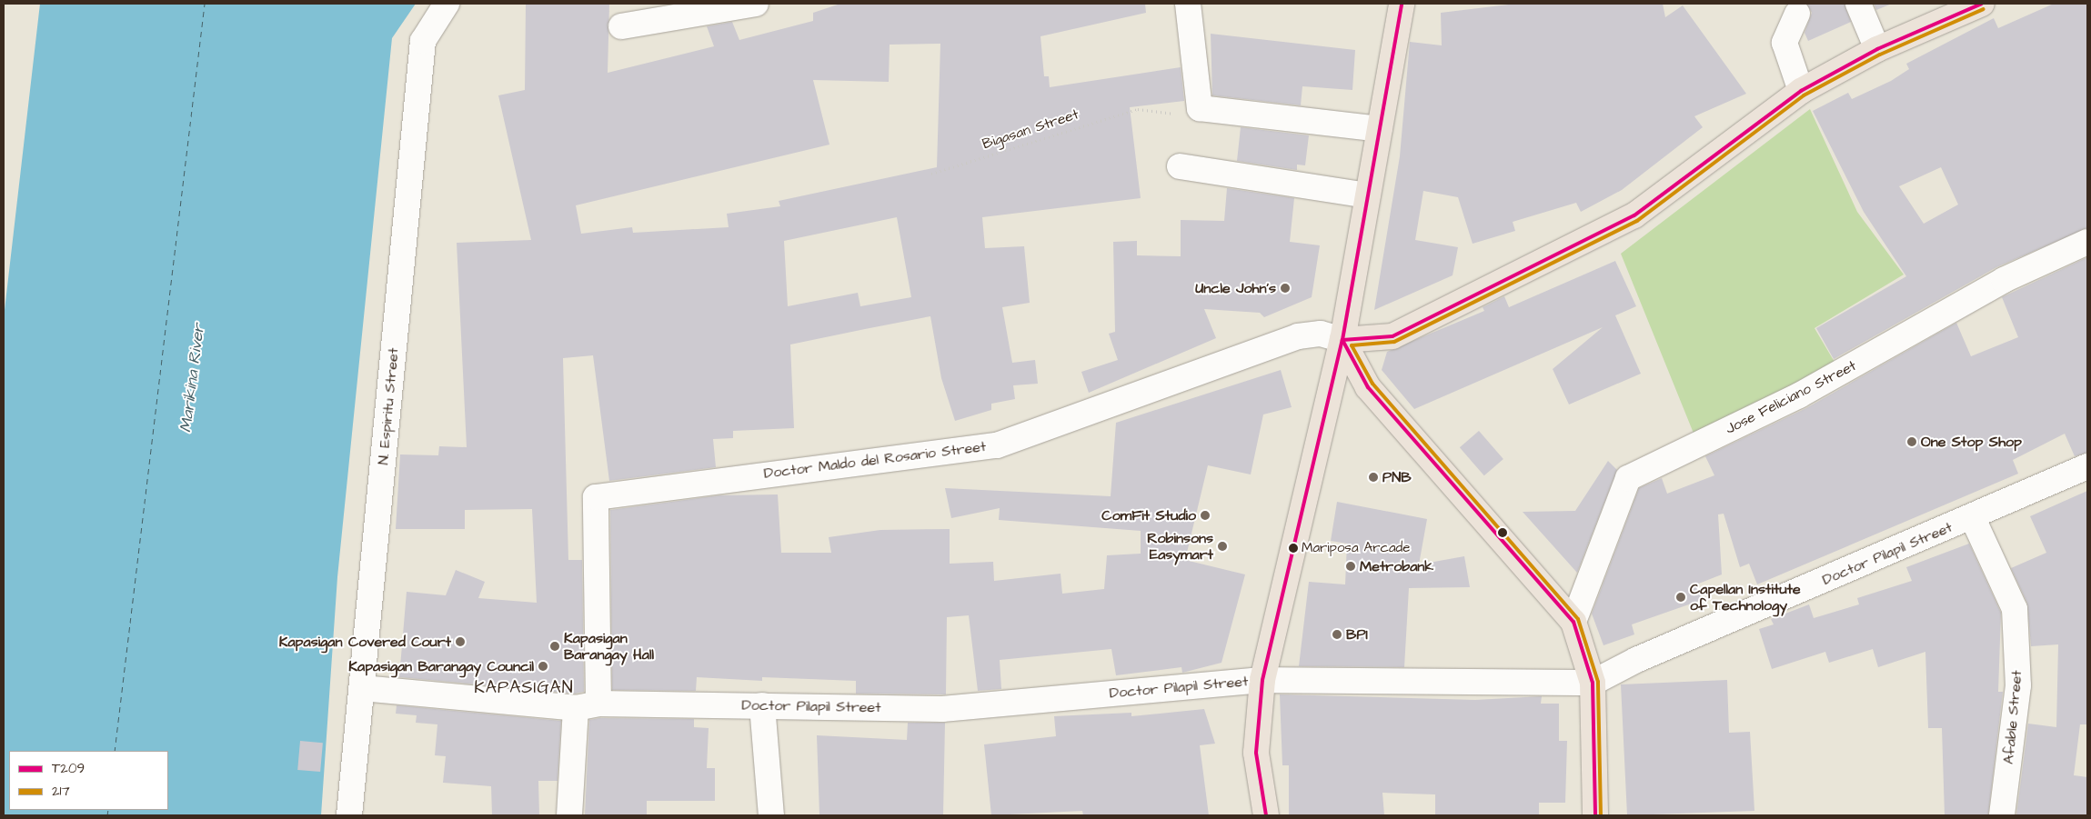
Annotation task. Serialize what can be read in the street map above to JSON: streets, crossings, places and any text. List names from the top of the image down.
{
  "streets": {
    "street": [
      "Jose Feliciano Street",
      "N. Espiritu Street",
      "Doctor Maldo del Rosario Street",
      "Doctor Pilapil Street",
      "Afable Street"
    ],
    "path": ["Bigasan Street"]
  },
  "crossings": [
    ["N. Espiritu Street", "Doctor Pilapil Street"],
    ["Doctor Maldo del Rosario Street", "Doctor Pilapil Street"],
    ["Doctor Pilapil Street", "Afable Street"]
  ],
  "districts": ["KAPASIGAN"],
  "water": ["Marikina River"],
  "places": [
    "Uncle John's",
    "One Stop Shop",
    "PNB",
    "ComFit Studio",
    "Robinsons Easymart",
    "Mariposa Arcade",
    "Metrobank",
    "Capellan Institute of Technology",
    "BPI",
    "Kapasigan Covered Court",
    "Kapasigan Barangay Hall",
    "Kapasigan Barangay Council"
  ],
  "lines": ["transit line T209", "transit line 217"],
  "legend": ["T209", "217"]
}
